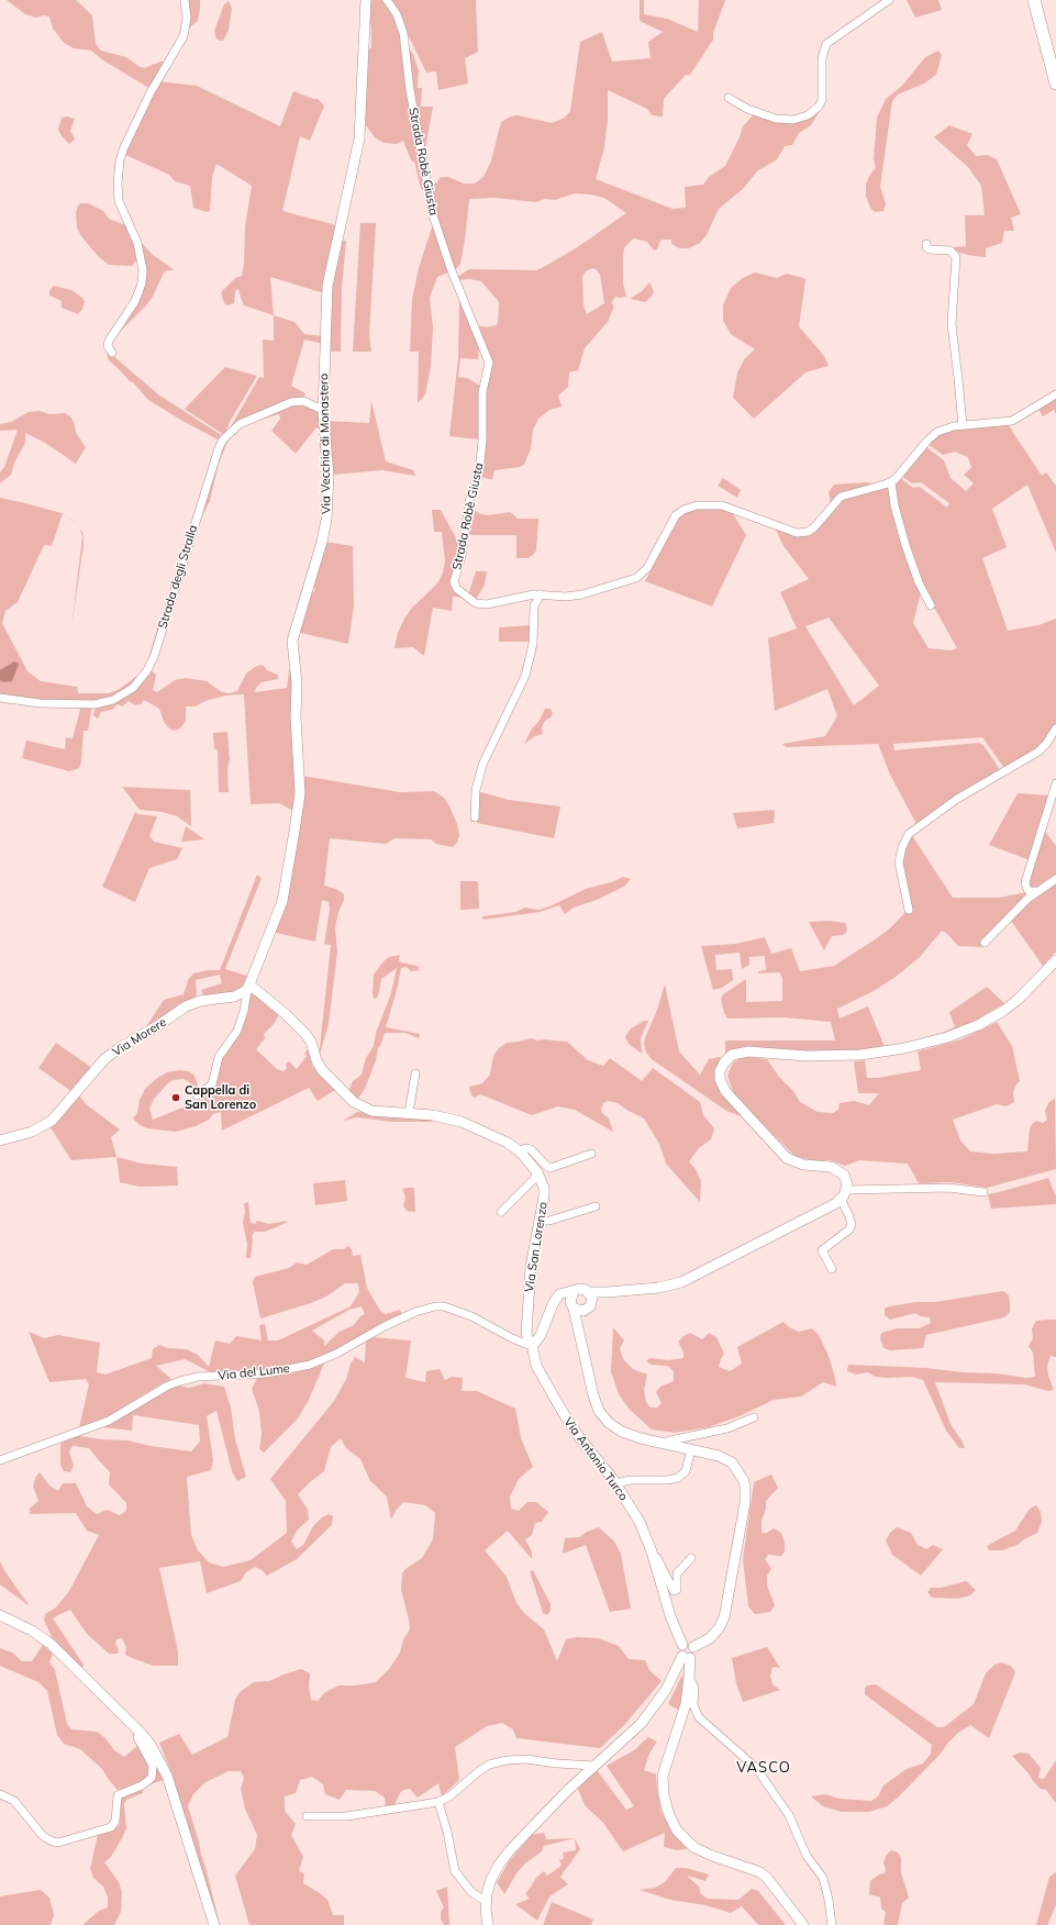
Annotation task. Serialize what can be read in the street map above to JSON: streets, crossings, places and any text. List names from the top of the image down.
{
  "streets": {
    "main road": [
      "Via Vecchia di Monastero",
      "Via Morere",
      "Via San Lorenzo",
      "Via Antonio Turco"
    ],
    "street": ["Strada Robè Giusta", "Strada degli Stralla", "Via del Lume"]
  },
  "crossings": [
    ["Via Vecchia di Monastero", "Strada degli Stralla"],
    ["Via Vecchia di Monastero", "Via Morere"],
    ["Via Vecchia di Monastero", "Via San Lorenzo"],
    ["Via Morere", "Via San Lorenzo"],
    ["Via San Lorenzo", "Via del Lume"],
    ["Via San Lorenzo", "Via Antonio Turco"],
    ["Via del Lume", "Via Antonio Turco"]
  ],
  "districts": ["VASCO"],
  "places": ["Cappella di San Lorenzo"]
}
